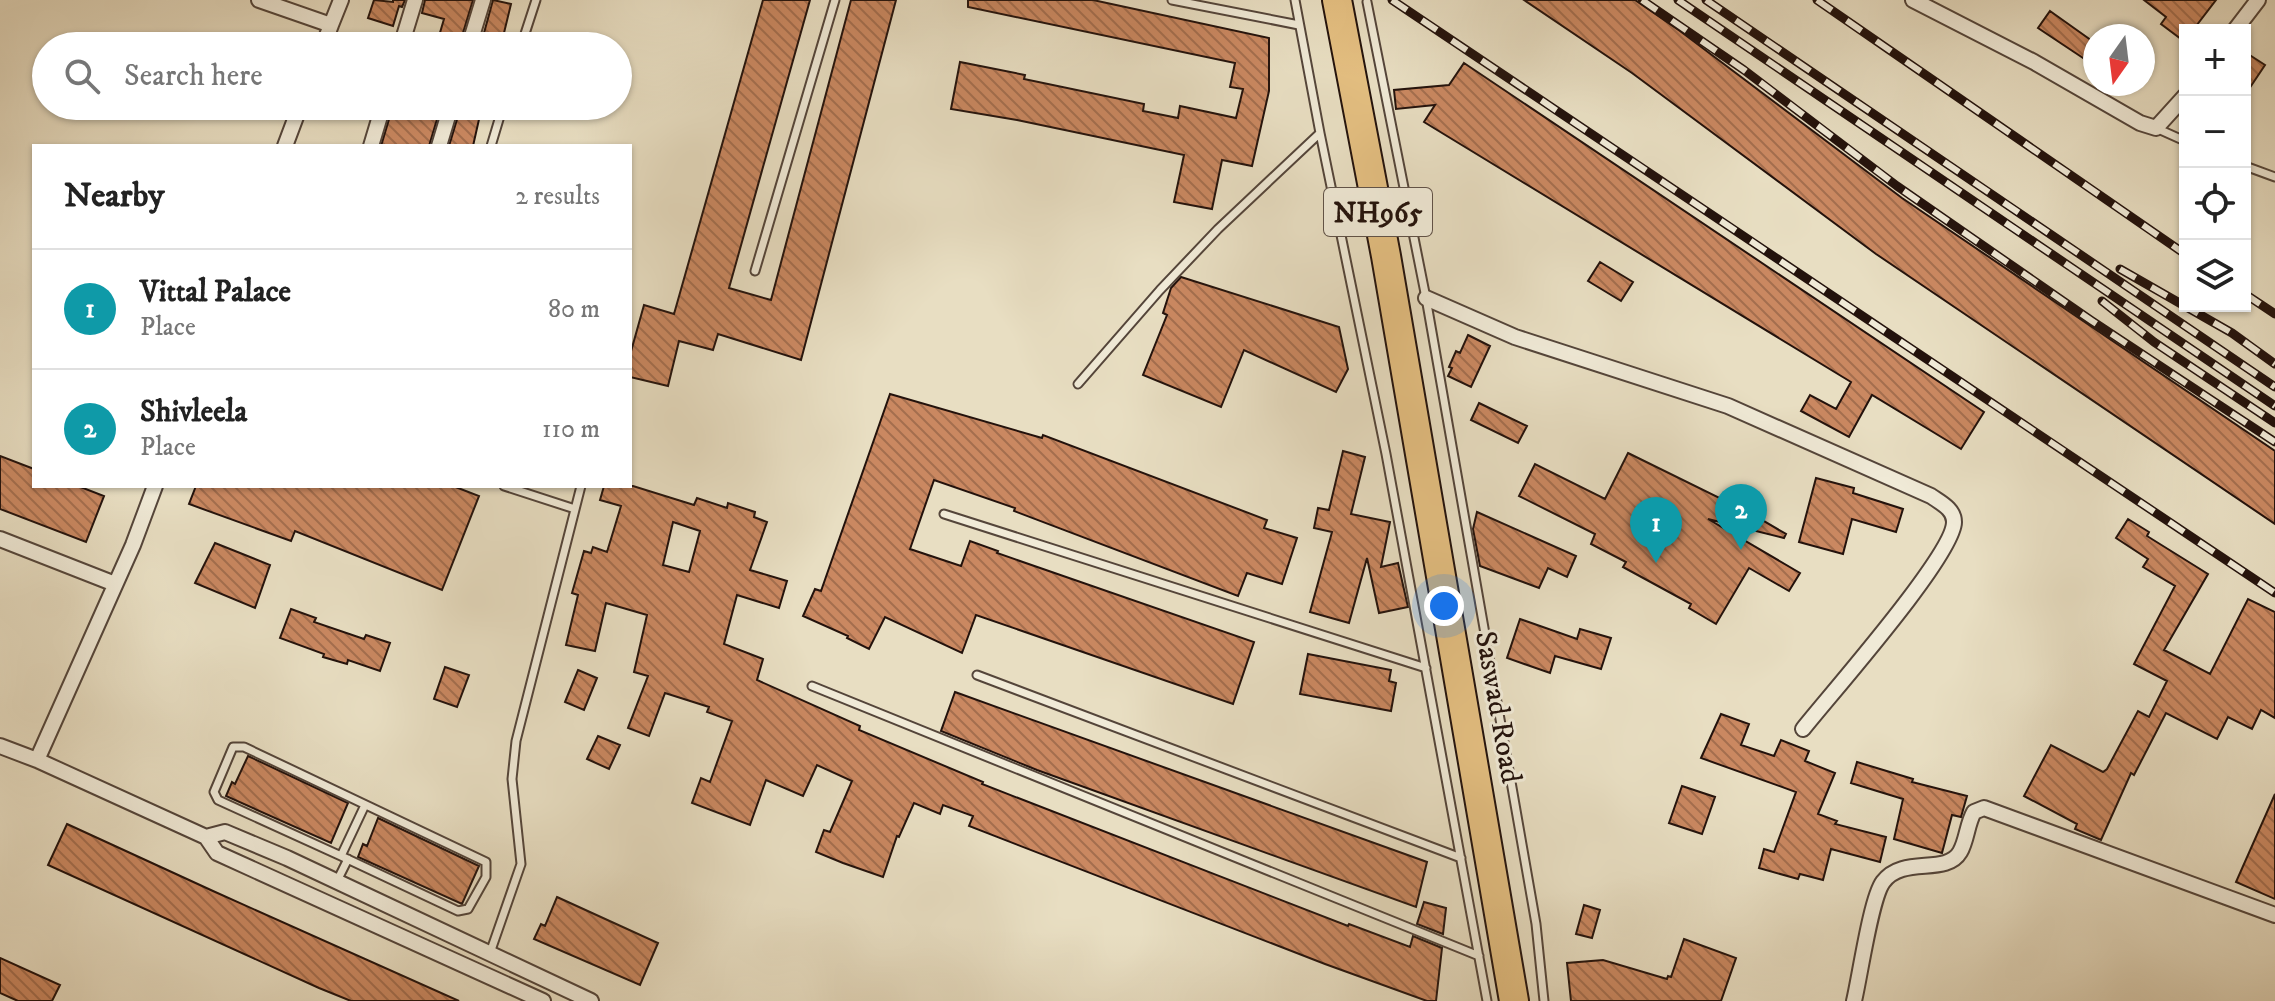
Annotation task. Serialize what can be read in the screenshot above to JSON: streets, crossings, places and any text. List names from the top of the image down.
{
  "streets": {
    "highway": ["NH965", "Saswad Road"]
  },
  "north": "bottom",
  "page": {
    "map_buttons": ["+", "−"],
    "search": "Search here",
    "heading": ["Nearby", "2 results"],
    "list": [
      {
        "mark": "1",
        "name": "Vittal Palace",
        "note": "Place",
        "value": "80 m"
      },
      {
        "mark": "2",
        "name": "Shivleela",
        "note": "Place",
        "value": "110 m"
      }
    ],
    "pins": ["2", "1"]
  }
}
